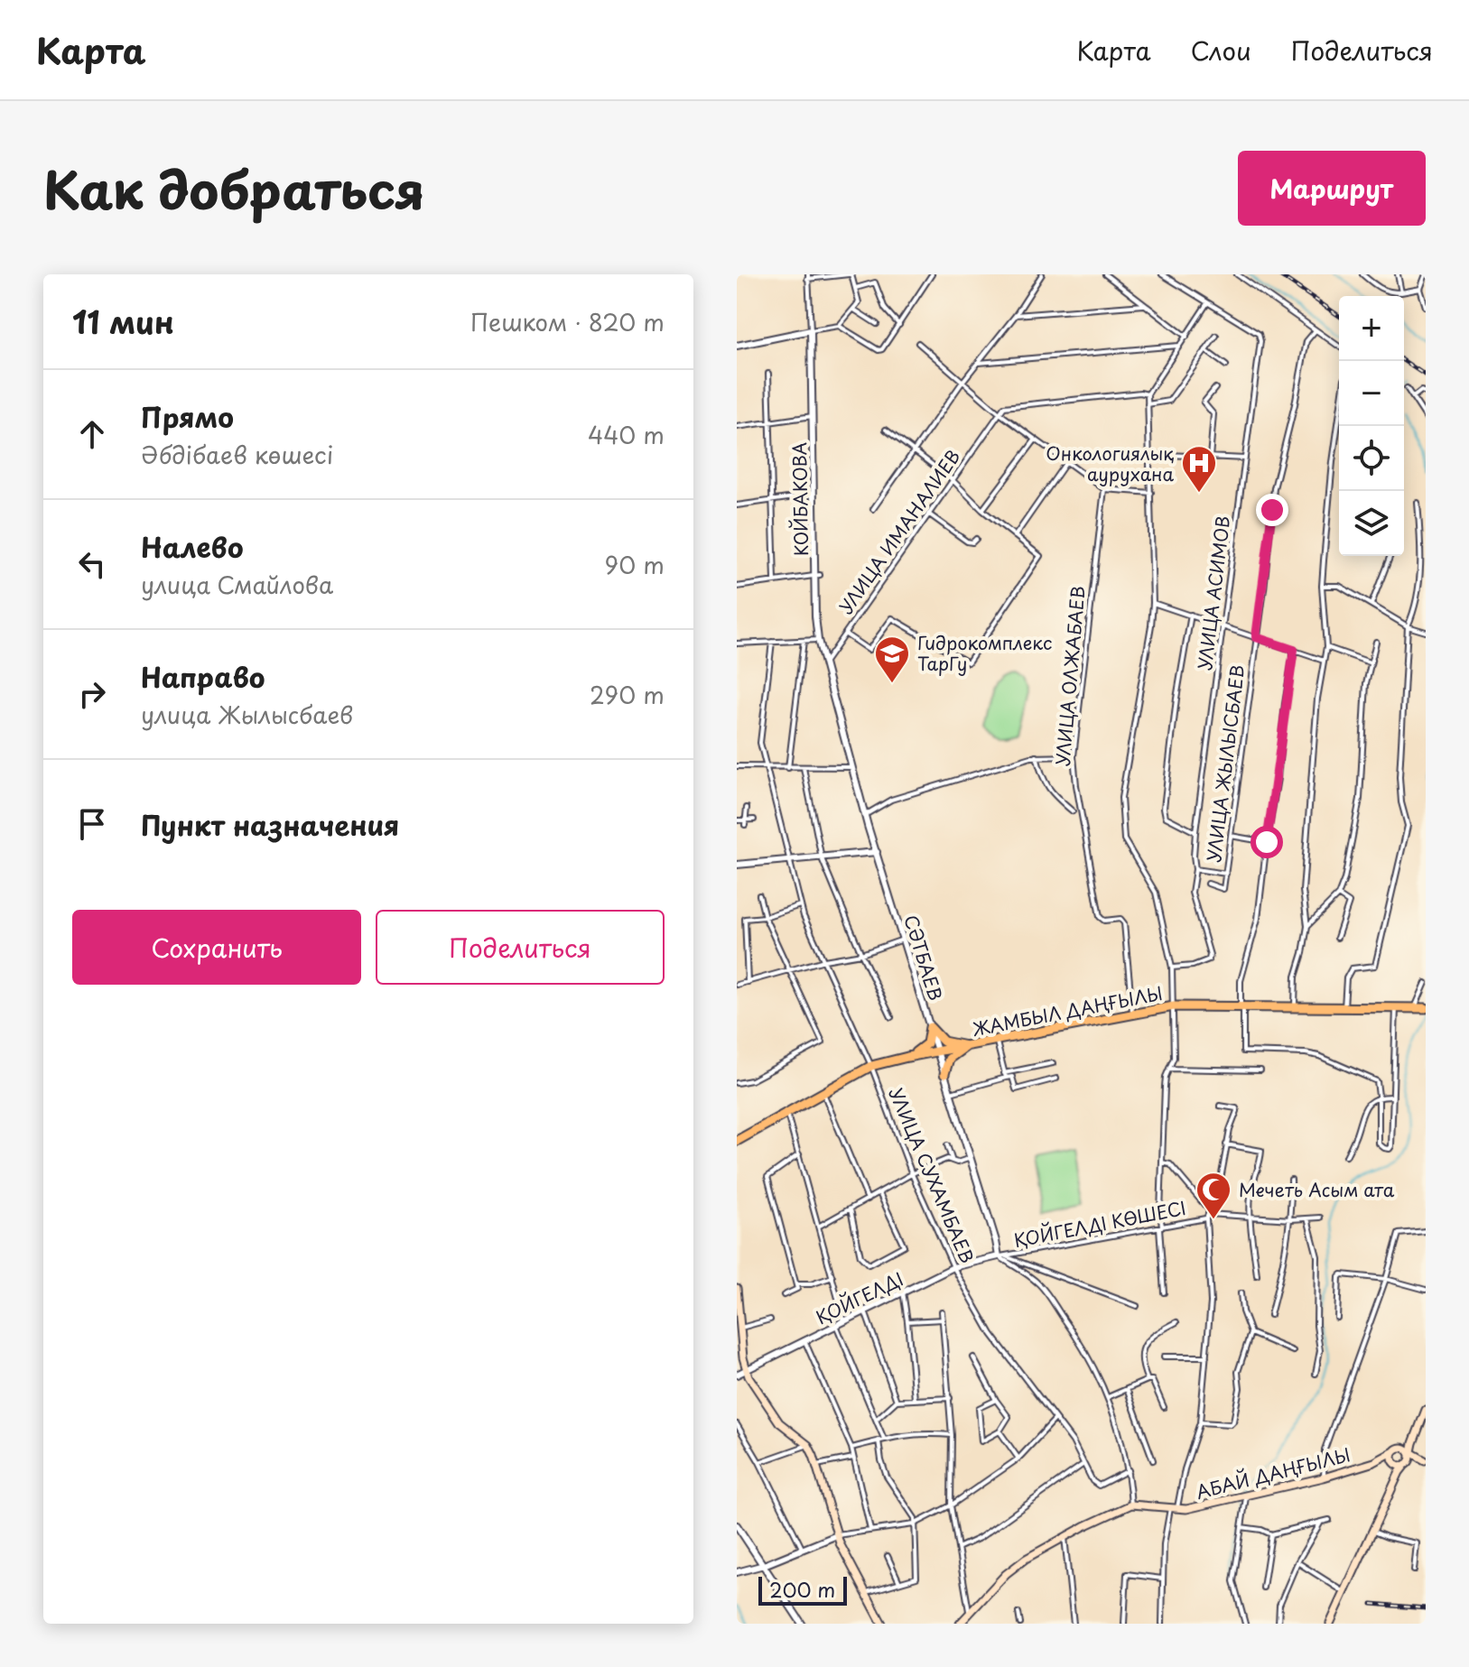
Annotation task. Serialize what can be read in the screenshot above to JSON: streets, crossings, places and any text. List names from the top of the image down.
{
  "streets": {
    "main road": ["ЖАМБЫЛ ДАҢҒЫЛЫ", "АБАЙ ДАҢҒЫЛЫ"],
    "street": [
      "КОЙБАКОВА",
      "УЛИЦА ИМАНАЛИЕВ",
      "УЛИЦА АСИМОВ",
      "УЛИЦА ОЛЖАБАЕВ",
      "УЛИЦА ЖЫЛЫСБАЕВ",
      "СӘТБАЕВ",
      "УЛИЦА СУХАМБАЕВ",
      "ҚОЙГЕЛДІ КӨШЕСІ",
      "ҚОЙГЕЛДІ"
    ]
  },
  "crossings": [
    ["КОЙБАКОВА", "УЛИЦА ИМАНАЛИЕВ"],
    ["КОЙБАКОВА", "СӘТБАЕВ"],
    ["УЛИЦА ИМАНАЛИЕВ", "СӘТБАЕВ"],
    ["УЛИЦА ОЛЖАБАЕВ", "ЖАМБЫЛ ДАҢҒЫЛЫ"],
    ["СӘТБАЕВ", "ЖАМБЫЛ ДАҢҒЫЛЫ"],
    ["СӘТБАЕВ", "ҚОЙГЕЛДІ КӨШЕСІ"],
    ["СӘТБАЕВ", "ҚОЙГЕЛДІ"],
    ["ЖАМБЫЛ ДАҢҒЫЛЫ", "УЛИЦА СУХАМБАЕВ"],
    ["УЛИЦА СУХАМБАЕВ", "ҚОЙГЕЛДІ"],
    ["ҚОЙГЕЛДІ КӨШЕСІ", "ҚОЙГЕЛДІ"]
  ],
  "places": {
    "hospital": ["Онкологиялық аурухана"],
    "school or university": ["Гидрокомплекс ТарГу"],
    "mosque": ["Мечеть Асым ата"]
  },
  "scale_bar": "200 m",
  "page": {
    "header": "Карта",
    "nav": ["Карта", "Слои", "Поделиться"],
    "title": "Как добраться",
    "buttons": [
      "Маршрут",
      ["Сохранить", "Поделиться"]
    ],
    "heading": ["11 мин", "Пешком · 820 m"],
    "map_buttons": ["+", "−"],
    "list": [
      ["Прямо", "Әбдібаев көшесі", "440 m"],
      ["Налево", "улица Смайлова", "90 m"],
      ["Направо", "улица Жылысбаев", "290 m"],
      "Пункт назначения"
    ],
    "scale": "200 m"
  }
}
